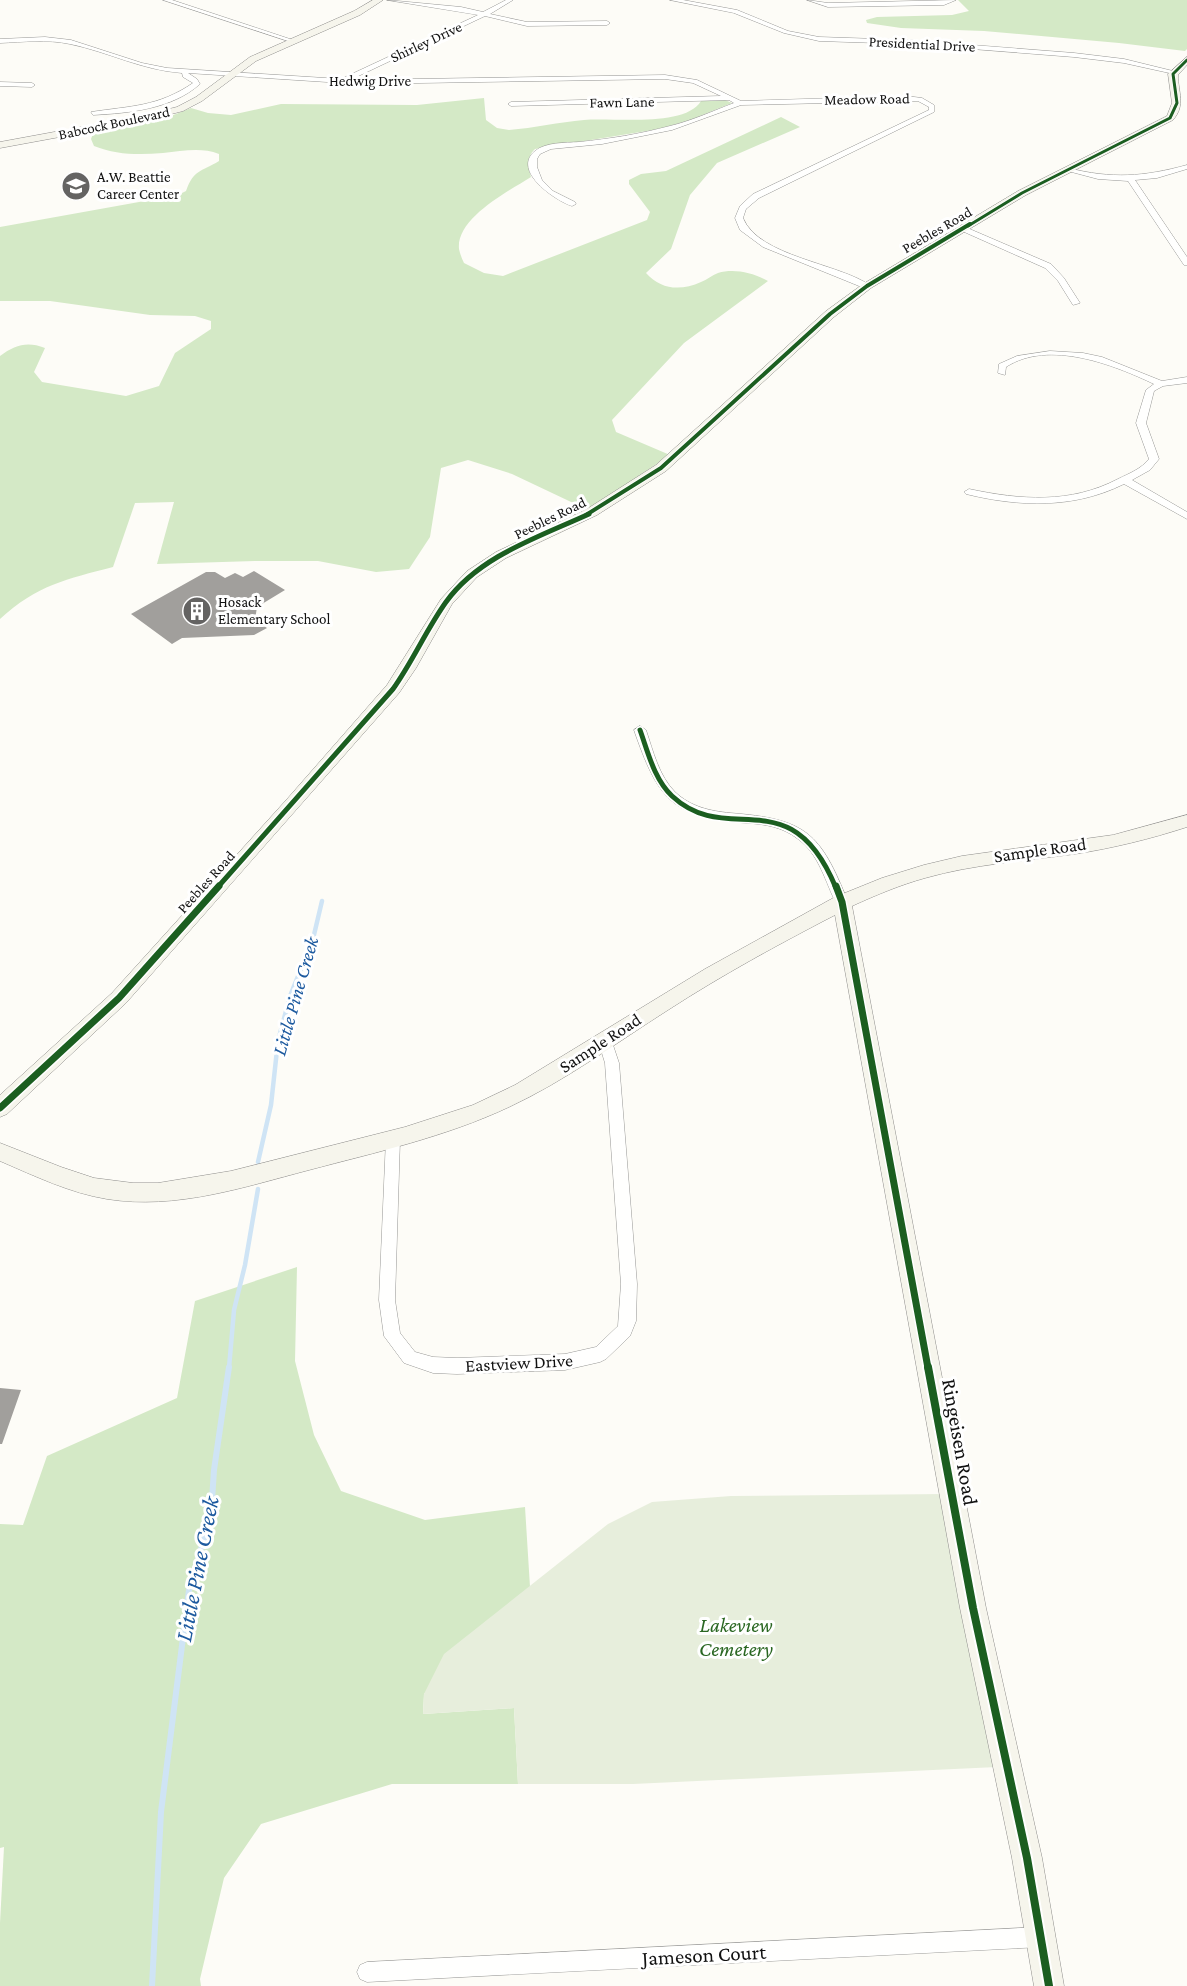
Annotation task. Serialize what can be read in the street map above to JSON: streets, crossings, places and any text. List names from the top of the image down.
{
  "streets": {
    "street": [
      "Shirley Drive",
      "Presidential Drive",
      "Hedwig Drive",
      "Meadow Road",
      "Fawn Lane",
      "Babcock Boulevard",
      "Peebles Road",
      "Sample Road",
      "Eastview Drive",
      "Ringeisen Road",
      "Jameson Court"
    ]
  },
  "crossings": [
    ["Shirley Drive", "Hedwig Drive"],
    ["Presidential Drive", "Peebles Road"],
    ["Hedwig Drive", "Meadow Road"],
    ["Hedwig Drive", "Fawn Lane"],
    ["Hedwig Drive", "Babcock Boulevard"],
    ["Meadow Road", "Fawn Lane"],
    ["Meadow Road", "Peebles Road"],
    ["Sample Road", "Eastview Drive"],
    ["Sample Road", "Ringeisen Road"],
    ["Ringeisen Road", "Jameson Court"]
  ],
  "water": ["Little Pine Creek"],
  "parks": ["Lakeview Cemetery"],
  "places": {
    "school or university": ["A.W. Beattie Career Center"],
    "building": ["Hosack Elementary School"]
  }
}
